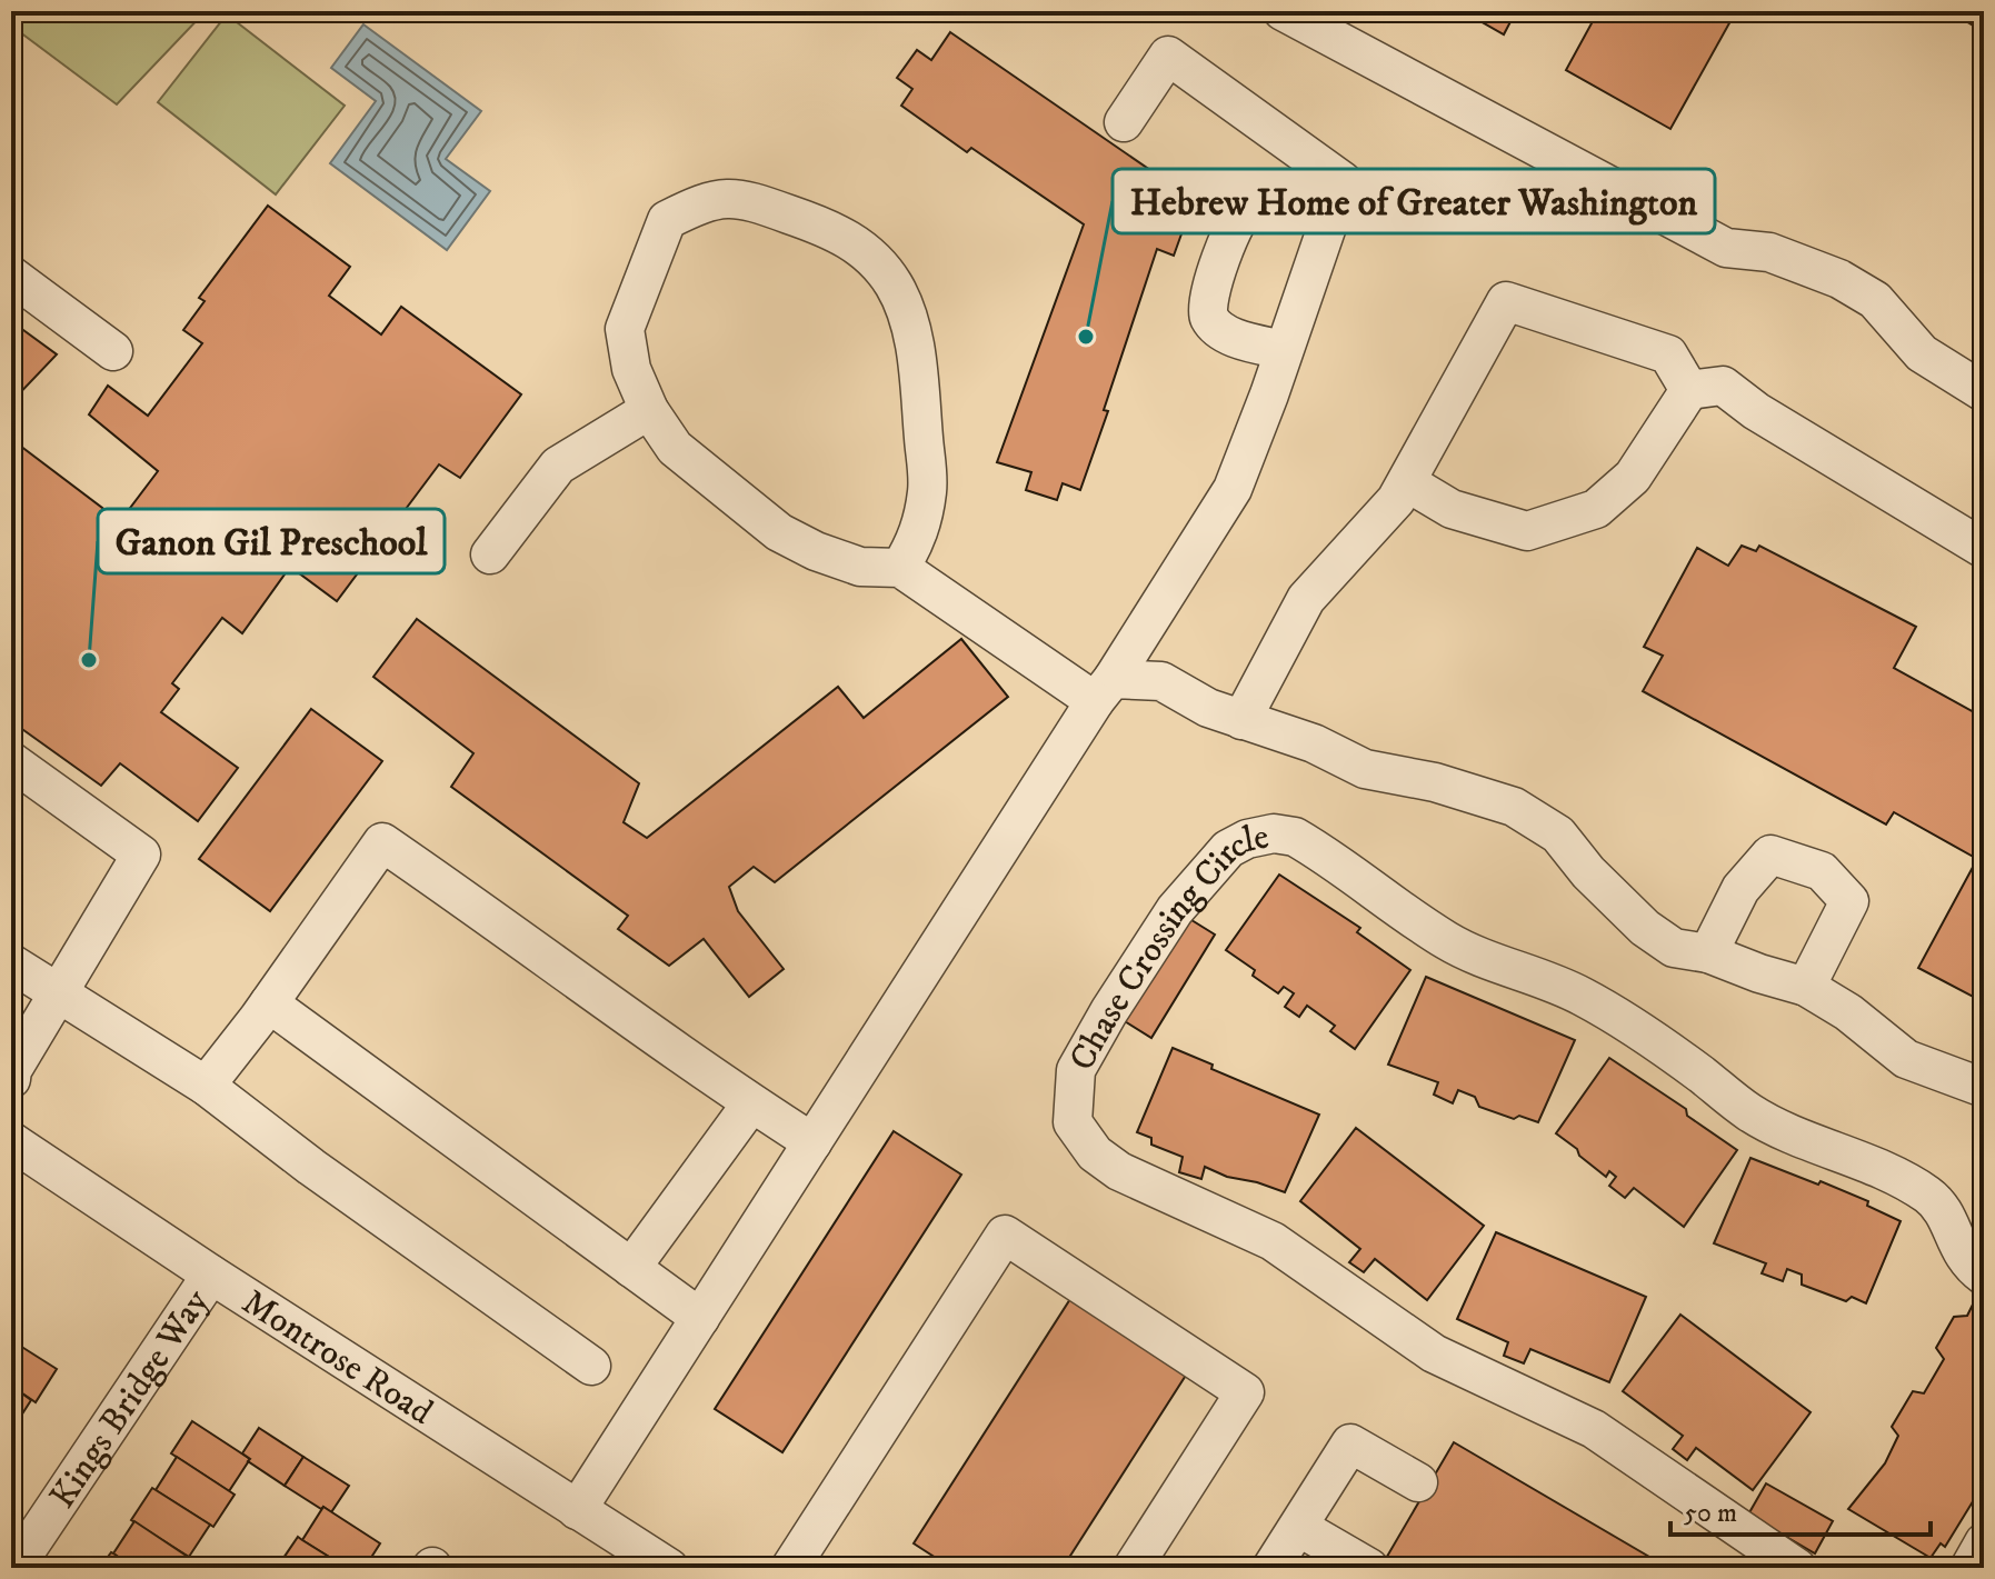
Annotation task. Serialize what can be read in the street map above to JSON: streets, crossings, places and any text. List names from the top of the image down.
{
  "streets": {
    "street": ["Chase Crossing Circle", "Montrose Road", "Kings Bridge Way"]
  },
  "crossings": [
    ["Montrose Road", "Kings Bridge Way"]
  ],
  "places": ["Hebrew Home of Greater Washington", "Ganon Gil Preschool"],
  "scale_bar": "50 m"
}
